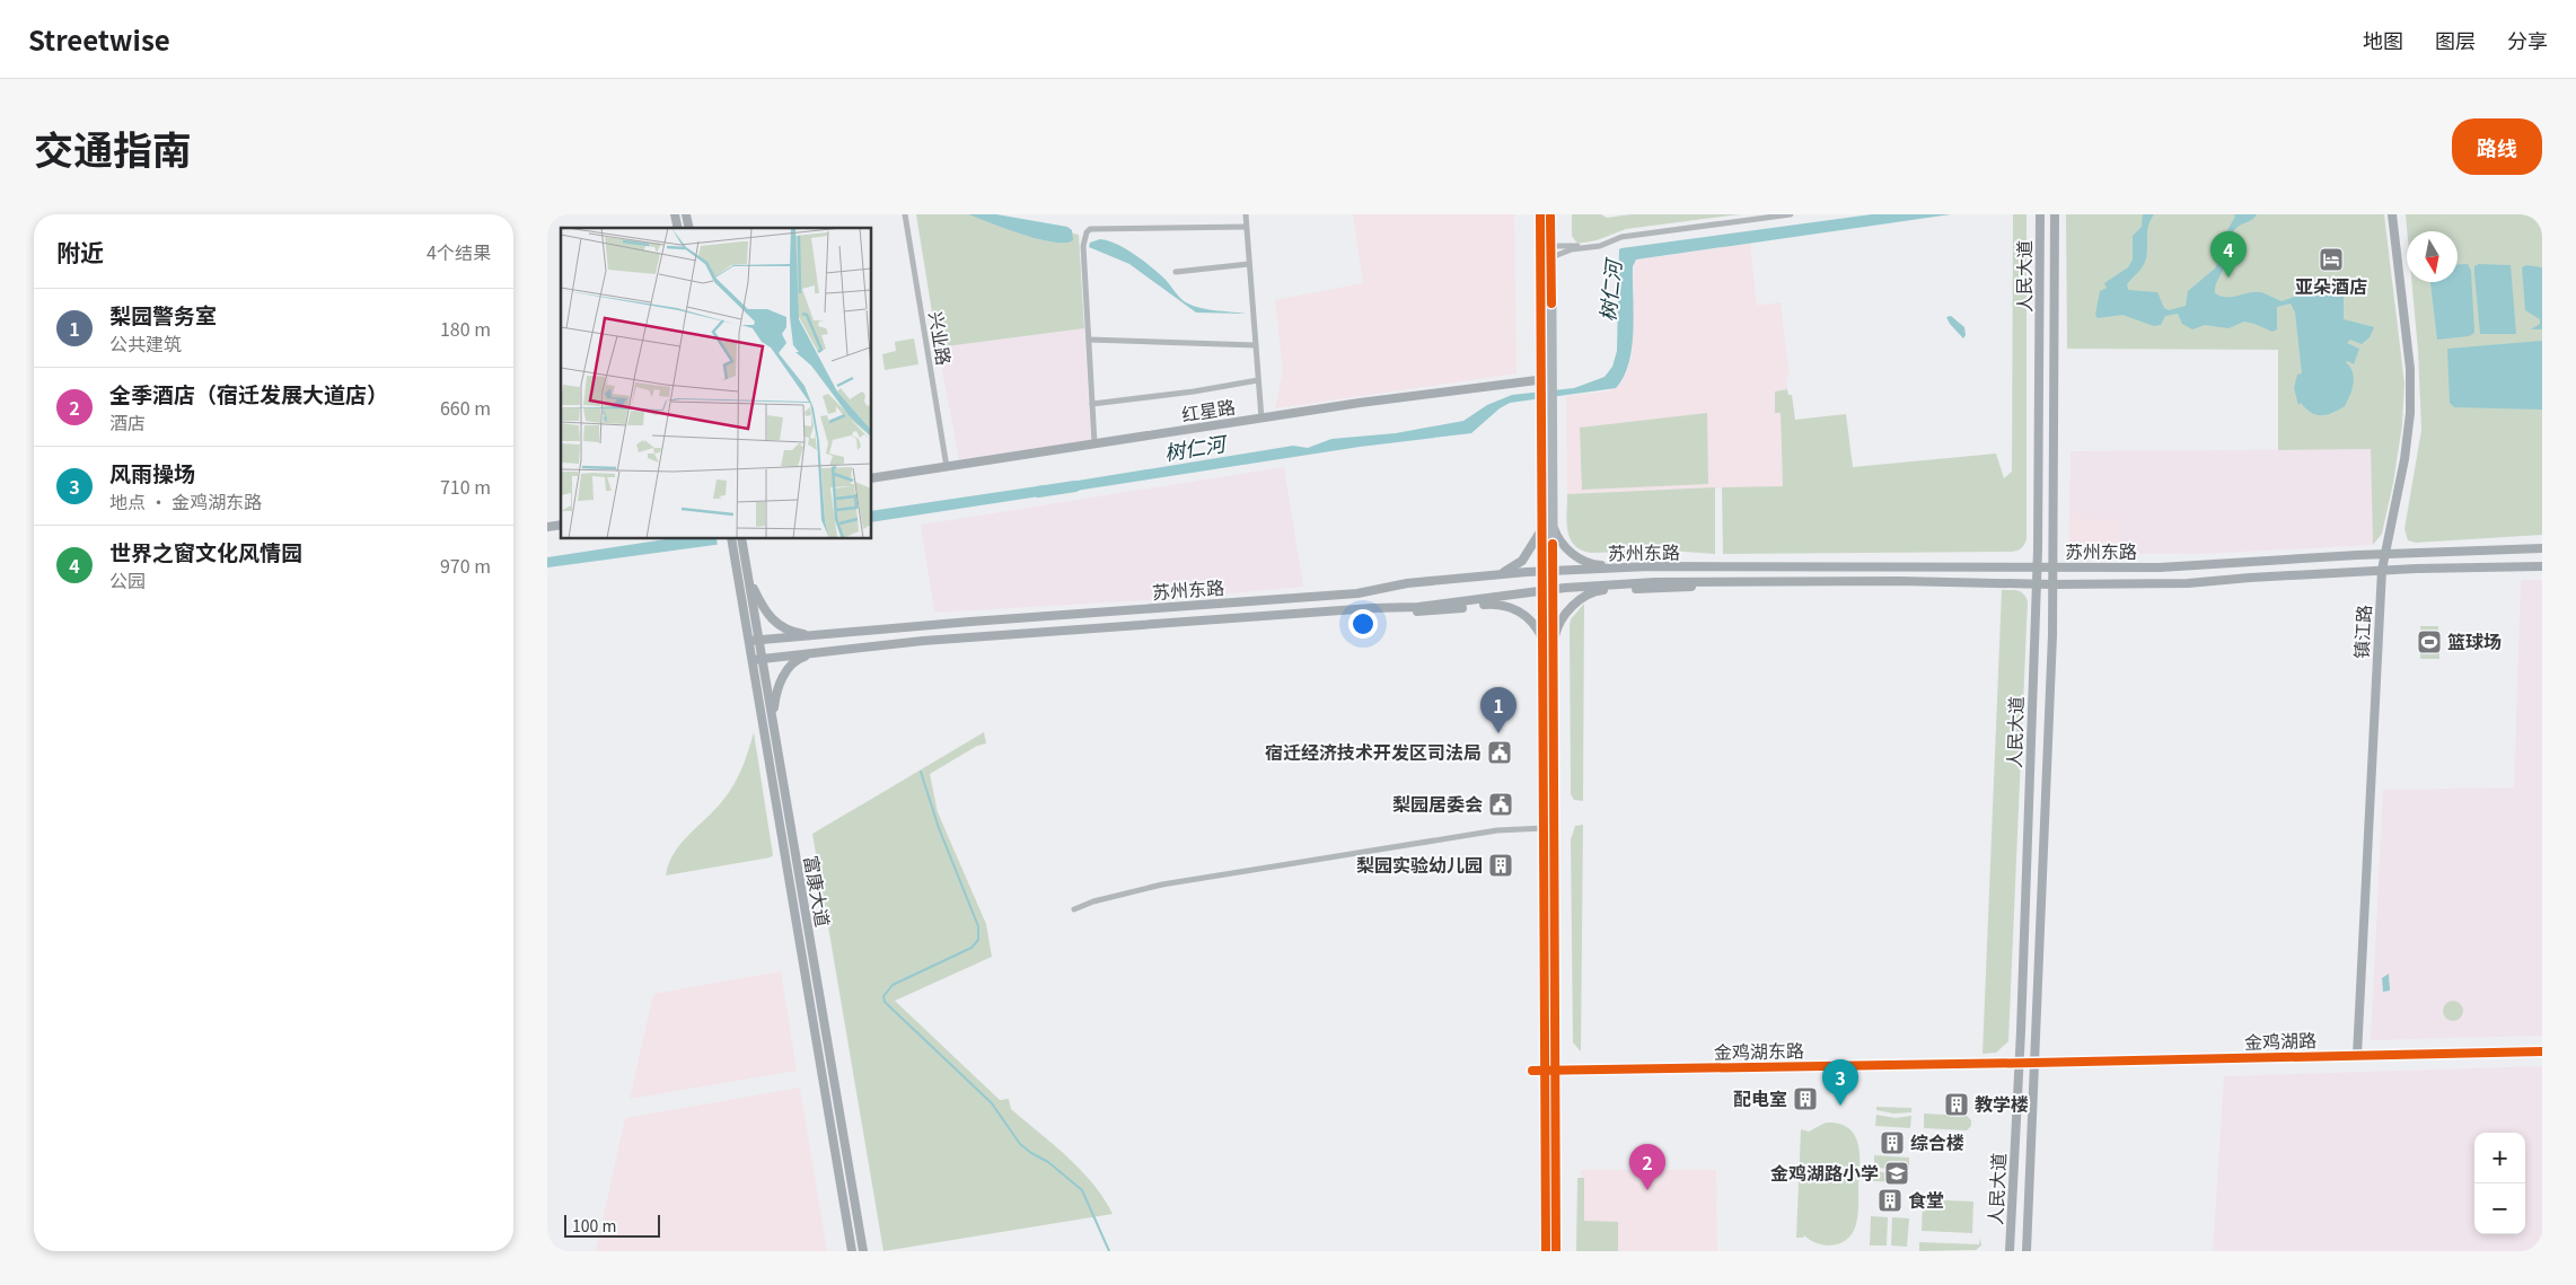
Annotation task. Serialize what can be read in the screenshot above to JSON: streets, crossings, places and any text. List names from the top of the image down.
{
  "streets": {
    "main road": [
      "人民大道",
      "红星路",
      "苏州东路",
      "镇江路",
      "富康大道",
      "金鸡湖路",
      "金鸡湖东路"
    ],
    "street": ["兴业路"]
  },
  "crossings": [
    ["人民大道", "苏州东路"],
    ["人民大道", "金鸡湖路"],
    ["人民大道", "金鸡湖东路"],
    ["兴业路", "红星路"],
    ["苏州东路", "镇江路"],
    ["苏州东路", "富康大道"],
    ["镇江路", "金鸡湖路"],
    ["金鸡湖路", "金鸡湖东路"]
  ],
  "water": ["树仁河"],
  "places": {
    "hotel": ["亚朵酒店"],
    "sports": ["篮球场"],
    "public building": ["宿迁经济技术开发区司法局", "梨园居委会"],
    "building": [
      "梨园实验幼儿园",
      "配电室",
      "教学楼",
      "综合楼",
      "食堂"
    ],
    "school or university": ["金鸡湖路小学"]
  },
  "scale_bar": "100 m",
  "north": "bottom",
  "page": {
    "header": "Streetwise",
    "nav": ["地图", "图层", "分享"],
    "title": "交通指南",
    "buttons": "路线",
    "heading": ["附近", "4个结果"],
    "pins": [
      "4",
      "1",
      "3",
      "2"
    ],
    "list": [
      {
        "mark": "1",
        "name": "梨园警务室",
        "note": "公共建筑",
        "value": "180 m"
      },
      {
        "mark": "2",
        "name": "全季酒店（宿迁发展大道店）",
        "note": "酒店",
        "value": "660 m"
      },
      {
        "mark": "3",
        "name": "风雨操场",
        "note": "地点 · 金鸡湖东路",
        "value": "710 m"
      },
      {
        "mark": "4",
        "name": "世界之窗文化风情园",
        "note": "公园",
        "value": "970 m"
      }
    ],
    "map_buttons": ["+", "−"],
    "scale": "100 m"
  }
}
